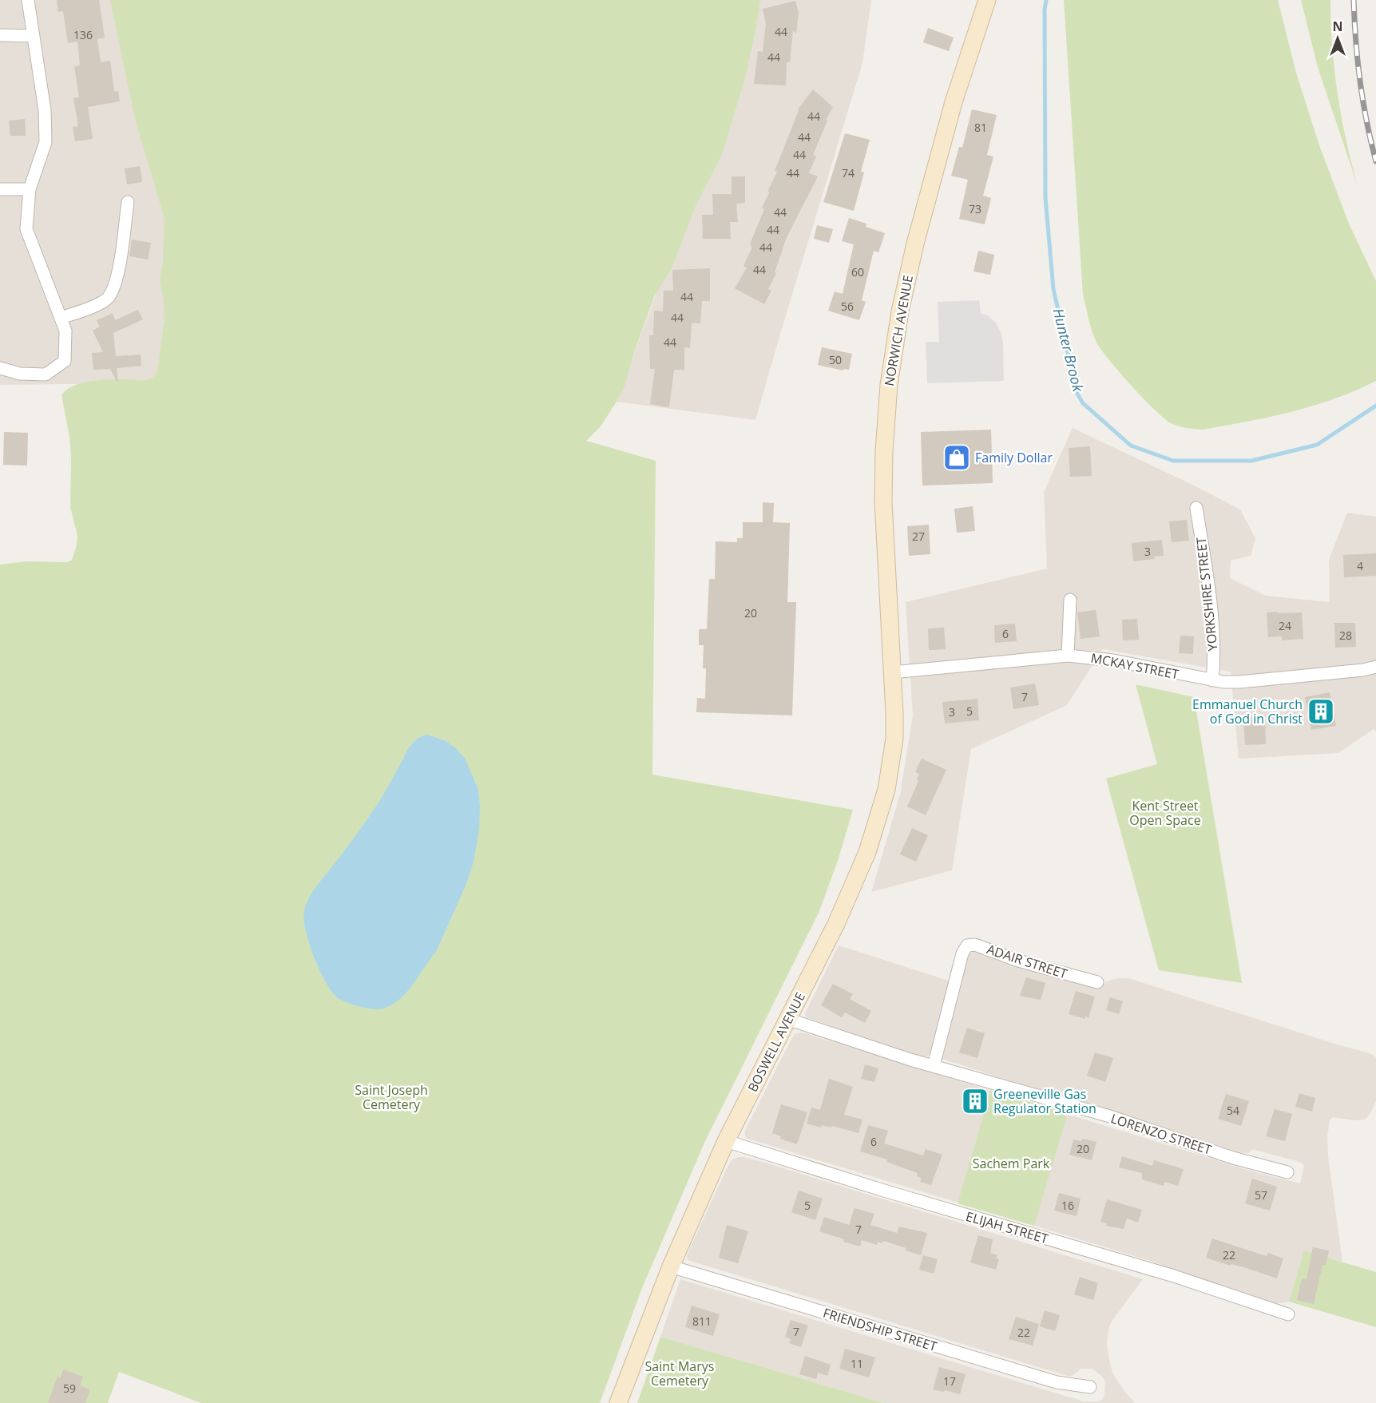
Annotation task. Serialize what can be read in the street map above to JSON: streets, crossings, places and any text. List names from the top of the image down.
{
  "streets": {
    "main road": ["NORWICH AVENUE", "BOSWELL AVENUE"],
    "street": [
      "YORKSHIRE STREET",
      "MCKAY STREET",
      "ADAIR STREET",
      "LORENZO STREET",
      "ELIJAH STREET",
      "FRIENDSHIP STREET"
    ]
  },
  "crossings": [
    ["NORWICH AVENUE", "MCKAY STREET"],
    ["NORWICH AVENUE", "BOSWELL AVENUE"],
    ["YORKSHIRE STREET", "MCKAY STREET"],
    ["MCKAY STREET", "BOSWELL AVENUE"],
    ["ADAIR STREET", "LORENZO STREET"],
    ["BOSWELL AVENUE", "LORENZO STREET"],
    ["BOSWELL AVENUE", "ELIJAH STREET"],
    ["BOSWELL AVENUE", "FRIENDSHIP STREET"]
  ],
  "water": ["Hunter Brook"],
  "parks": [
    "Kent Street Open Space",
    "Saint Joseph Cemetery",
    "Sachem Park",
    "Saint Marys Cemetery"
  ],
  "places": {
    "shop": ["Family Dollar"],
    "building": ["Emmanuel Church of God in Christ", "Greeneville Gas Regulator Station"]
  },
  "house_numbers": [
    "44",
    "136",
    "44",
    "44",
    "81",
    "44",
    "44",
    "44",
    "74",
    "73",
    "44",
    "44",
    "44",
    "44",
    "60",
    "44",
    "56",
    "44",
    "44",
    "50",
    "27",
    "3",
    "4",
    "20",
    "24",
    "6",
    "28",
    "7",
    "5",
    "3",
    "54",
    "6",
    "20",
    "57",
    "5",
    "16",
    "7",
    "22",
    "811",
    "7",
    "22",
    "11",
    "17",
    "59"
  ],
  "north": "top"
}
